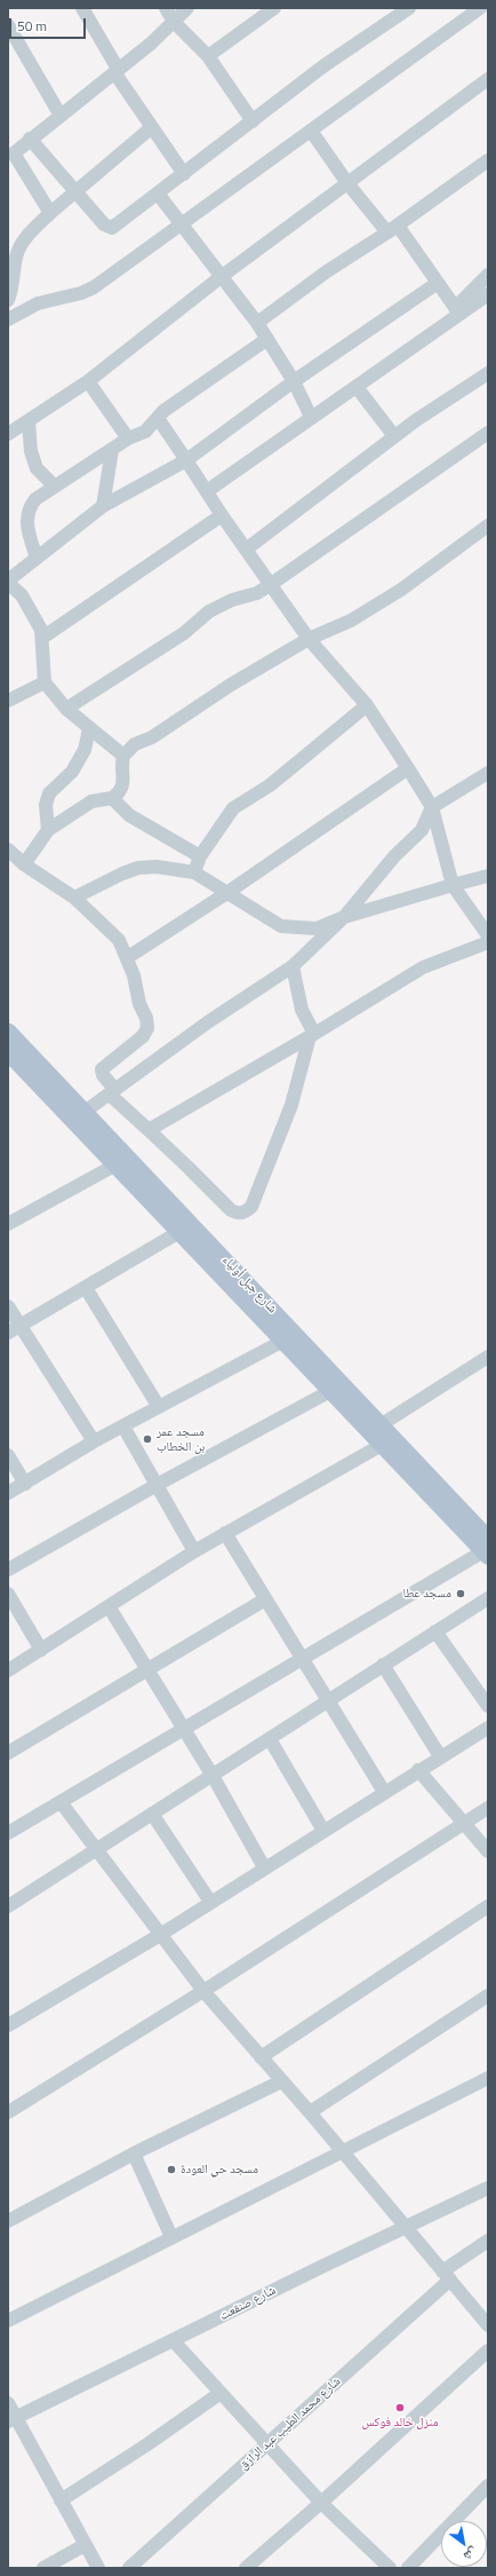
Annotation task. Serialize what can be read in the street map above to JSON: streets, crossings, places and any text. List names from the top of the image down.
{
  "streets": {
    "main road": ["شارع جبل أولياء"],
    "street": ["شارع صنقعت", "شارع محمد الطيب عبد الرازق"]
  },
  "places": [
    "مسجد عمر بن الخطاب",
    "مسجد عطا",
    "مسجد حي العودة",
    "منزل خالد فوكس"
  ],
  "scale_bar": "50 m",
  "north": "bottom right"
}
